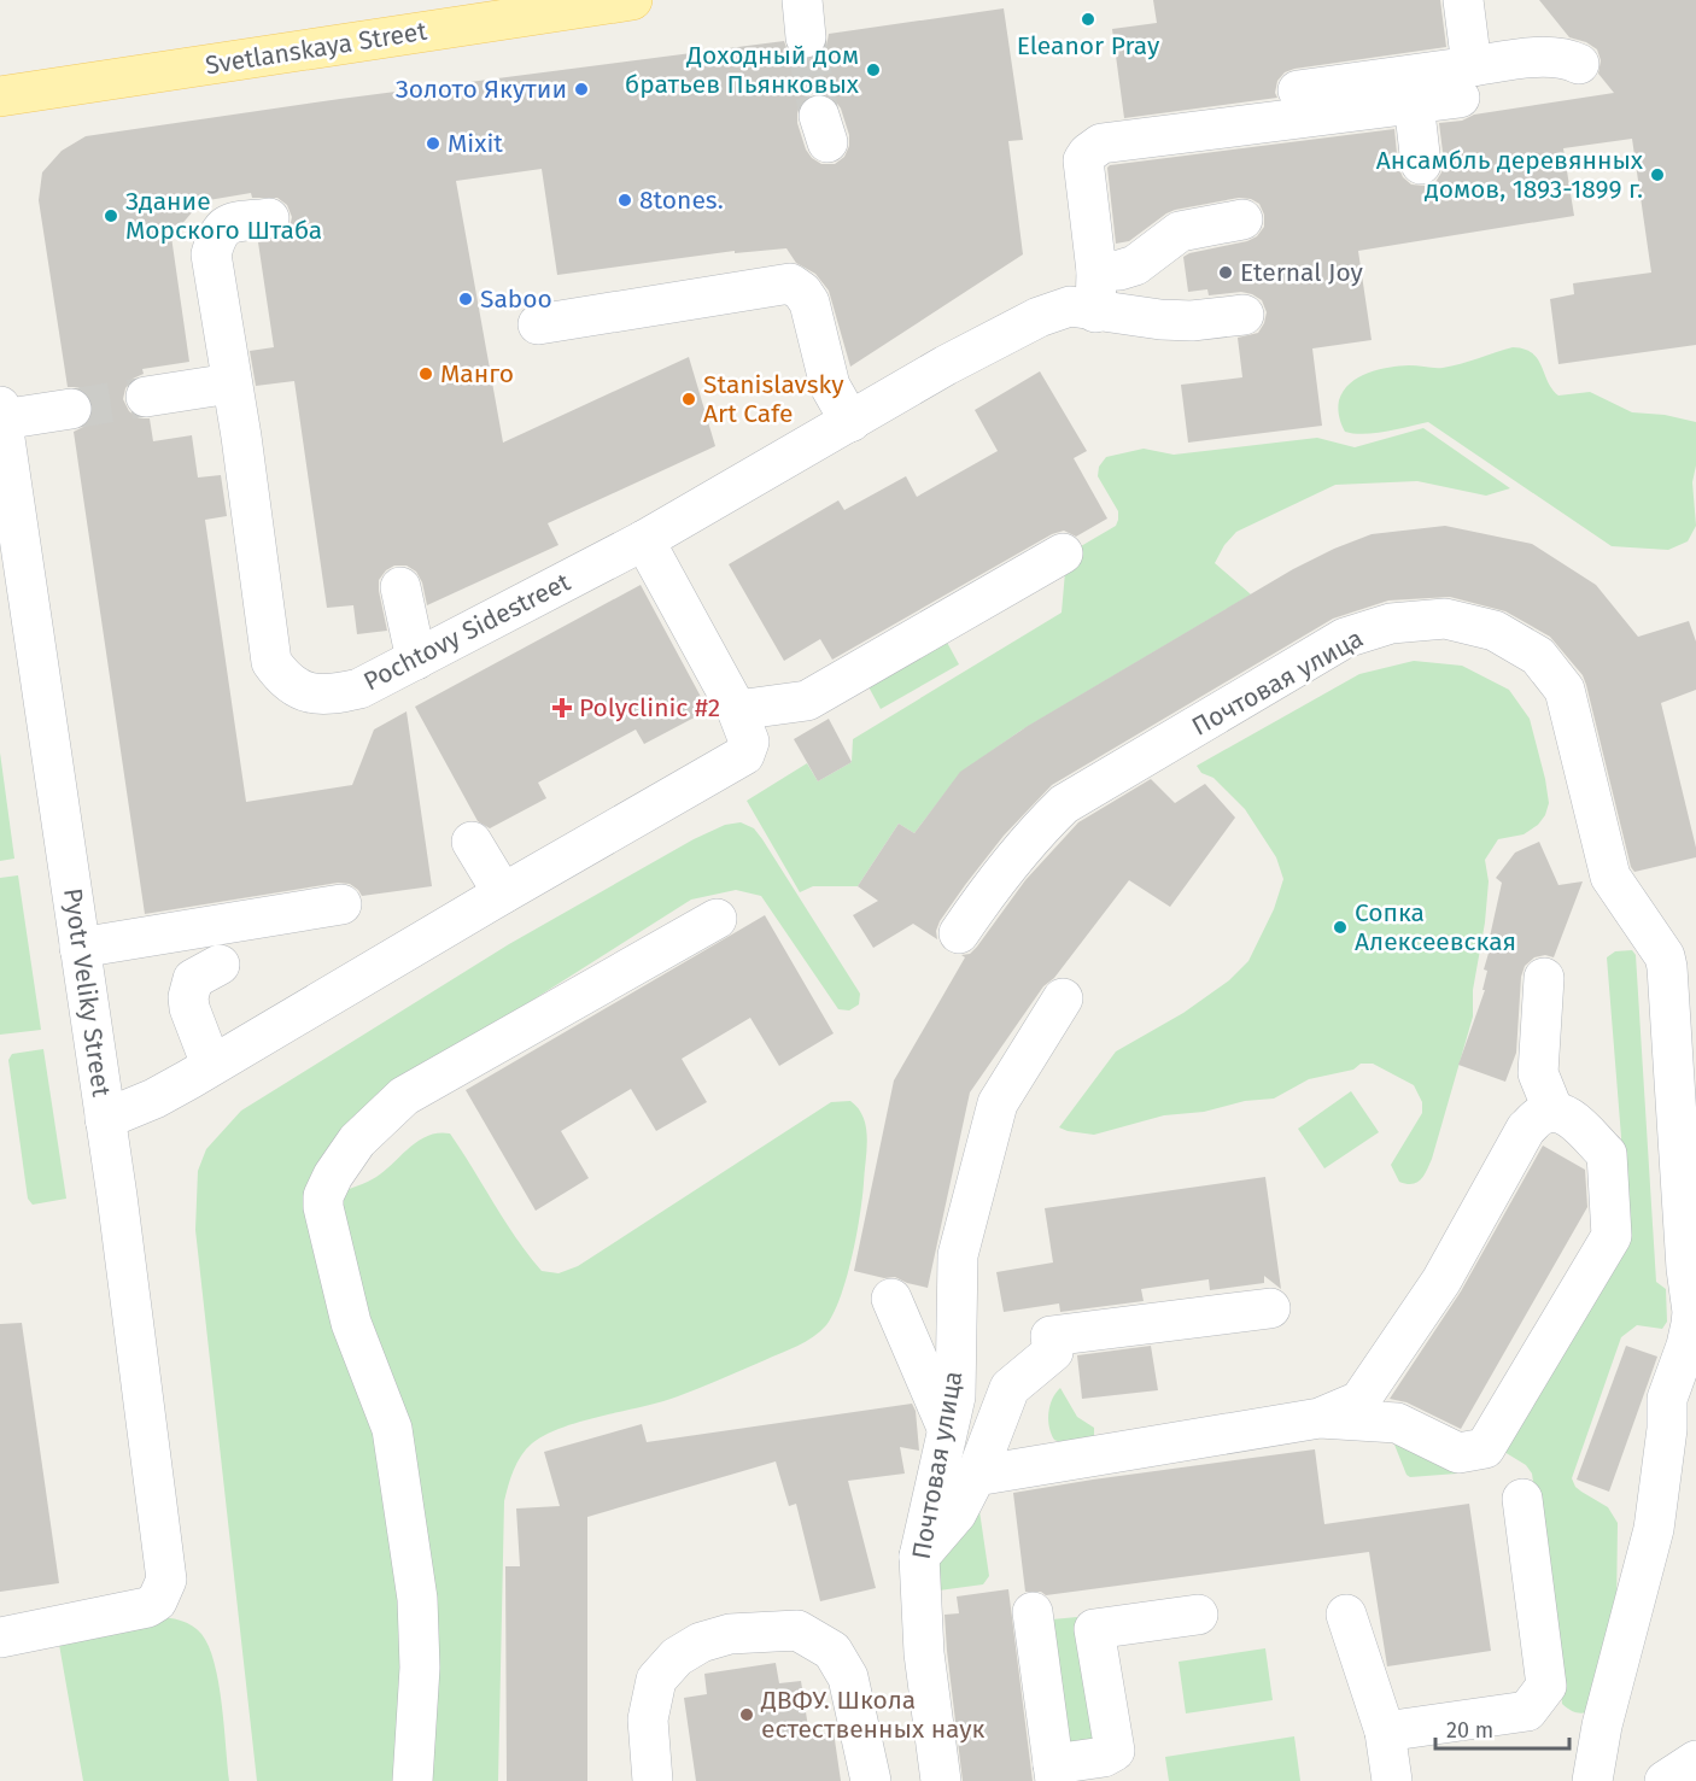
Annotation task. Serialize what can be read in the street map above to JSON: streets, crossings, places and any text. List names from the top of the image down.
{
  "streets": {
    "main road": ["Svetlanskaya Street"],
    "street": ["Pochtovy Sidestreet", "Почтовая улица", "Pyotr Veliky Street"]
  },
  "places": {
    "other": [
      "Eleanor Pray",
      "Доходный дом братьев Пьянковых",
      "Золото Якутии",
      "Mixit",
      "Ансамбль деревянных домов, 1893-1899 г.",
      "8tones.",
      "Здание Морского Штаба",
      "Eternal Joy",
      "Saboo",
      "Манго",
      "Stanislavsky Art Cafe",
      "Сопка Алексеевская",
      "ДВФУ. Школа естественных наук"
    ],
    "health": ["Polyclinic #2"]
  },
  "scale_bar": "20 m"
}
